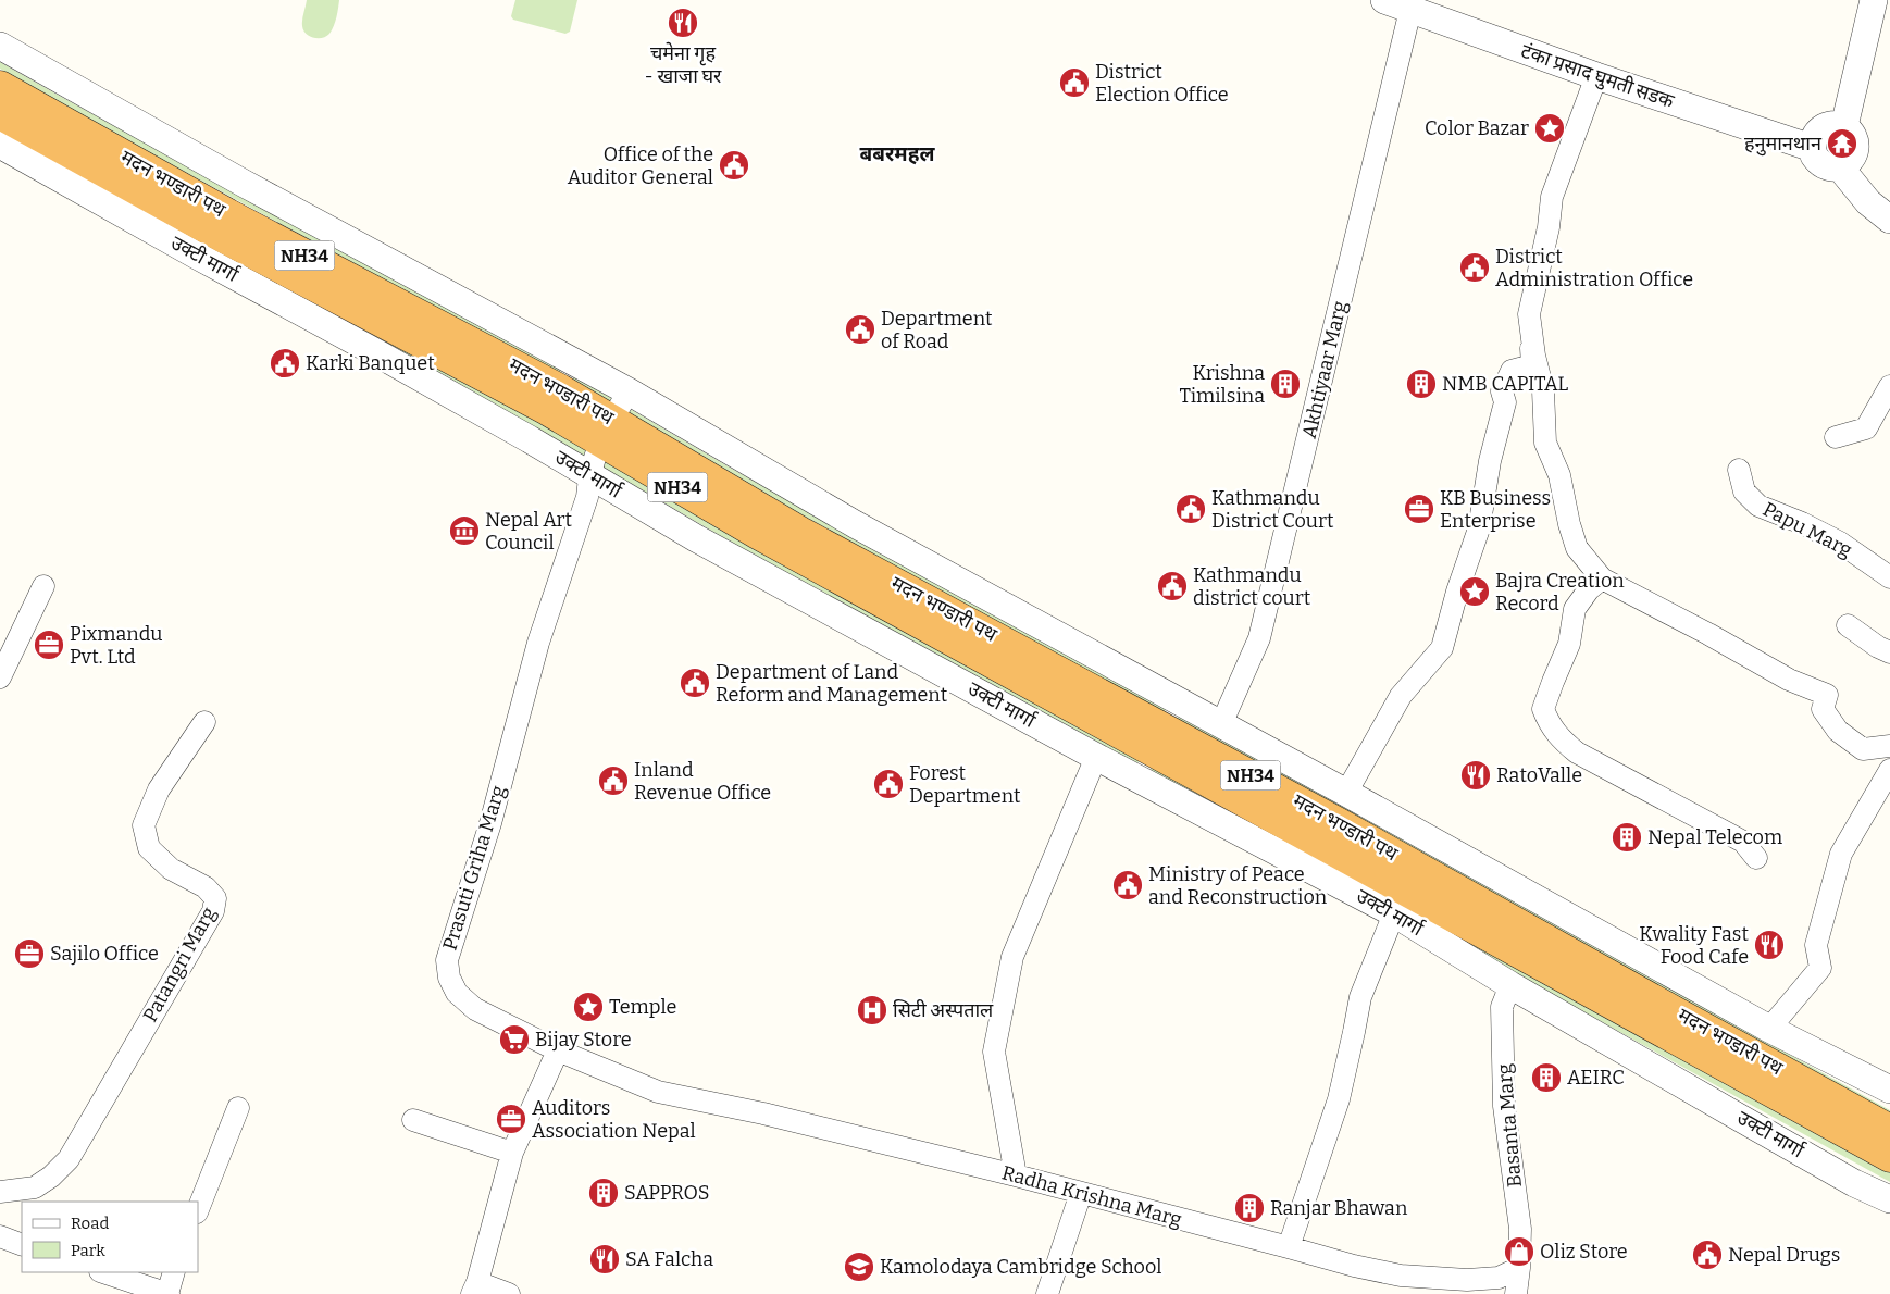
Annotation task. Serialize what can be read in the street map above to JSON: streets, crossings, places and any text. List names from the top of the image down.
{
  "streets": {
    "highway": ["मदन भण्डारी पथ", "NH34"],
    "street": [
      "टंका प्रसाद घुमती सडक",
      "उक्टी मार्गा",
      "Akhtiyaar Marg",
      "Papu Marg",
      "Prasuti Griha Marg",
      "Patangri Marg",
      "Basanta Marg",
      "Radha Krishna Marg"
    ]
  },
  "crossings": [
    ["टंका प्रसाद घुमती सडक", "Akhtiyaar Marg"],
    ["मदन भण्डारी पथ", "Prasuti Griha Marg"],
    ["उक्टी मार्गा", "Prasuti Griha Marg"],
    ["उक्टी मार्गा", "Basanta Marg"],
    ["Prasuti Griha Marg", "Radha Krishna Marg"]
  ],
  "districts": ["बबरमहल"],
  "places": {
    "restaurant": [
      "चमेना गृह - खाजा घर",
      "RatoValle",
      "Kwality Fast Food Cafe",
      "SA Falcha"
    ],
    "public building": [
      "District Election Office",
      "Office of the Auditor General",
      "District Administration Office",
      "Department of Road",
      "Karki Banquet",
      "Kathmandu District Court",
      "Kathmandu district court",
      "Department of Land Reform and Management",
      "Inland Revenue Office",
      "Forest Department",
      "Ministry of Peace and Reconstruction",
      "Nepal Drugs"
    ],
    "place": ["Color Bazar", "Bajra Creation Record", "Temple"],
    "temple": ["हनुमानथान"],
    "building": [
      "Krishna Timilsina",
      "NMB CAPITAL",
      "Nepal Telecom",
      "AEIRC",
      "SAPPROS",
      "Ranjar Bhawan"
    ],
    "office": [
      "KB Business Enterprise",
      "Pixmandu Pvt. Ltd",
      "Sajilo Office",
      "Auditors Association Nepal"
    ],
    "museum": ["Nepal Art Council"],
    "hospital": ["सिटी अस्पताल"],
    "supermarket": ["Bijay Store"],
    "shop": ["Oliz Store"],
    "school or university": ["Kamolodaya Cambridge School"]
  },
  "legend": ["Road", "Park"]
}
